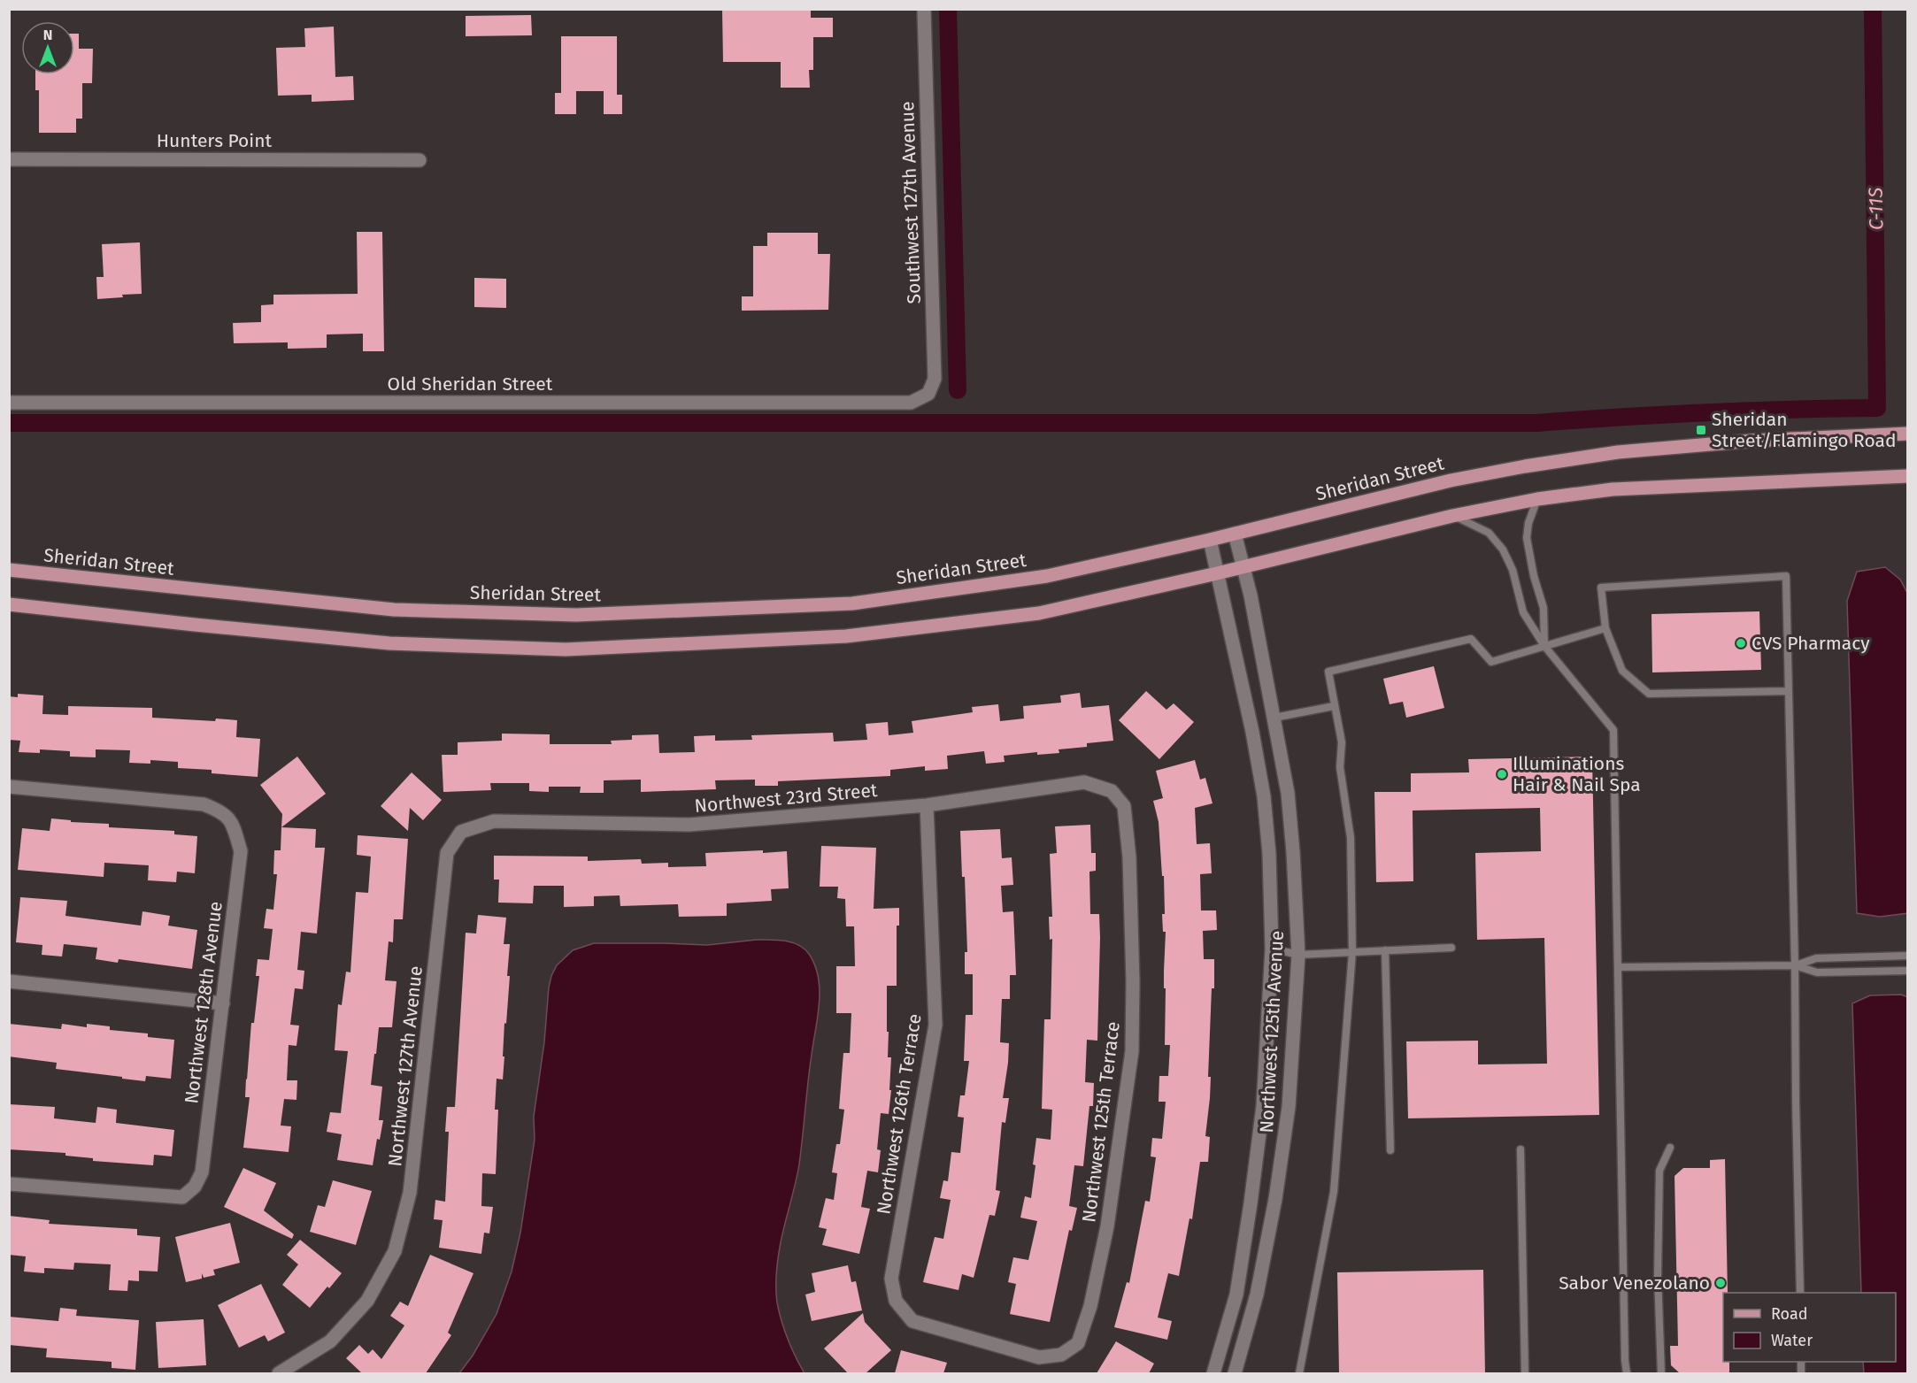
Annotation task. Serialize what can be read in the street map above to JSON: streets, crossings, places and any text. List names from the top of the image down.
{
  "streets": {
    "main road": ["Sheridan Street"],
    "street": [
      "Hunters Point",
      "Southwest 127th Avenue",
      "Old Sheridan Street",
      "Northwest 23rd Street",
      "Northwest 128th Avenue",
      "Northwest 125th Avenue",
      "Northwest 127th Avenue",
      "Northwest 126th Terrace",
      "Northwest 125th Terrace"
    ]
  },
  "crossings": [
    ["Southwest 127th Avenue", "Old Sheridan Street"],
    ["Sheridan Street", "Northwest 125th Avenue"],
    ["Northwest 23rd Street", "Northwest 127th Avenue"],
    ["Northwest 23rd Street", "Northwest 126th Terrace"],
    ["Northwest 23rd Street", "Northwest 125th Terrace"],
    ["Northwest 126th Terrace", "Northwest 125th Terrace"]
  ],
  "water": ["C-11S"],
  "places": {
    "transit": ["Sheridan Street/Flamingo Road"],
    "other": ["CVS Pharmacy", "Illuminations Hair & Nail Spa", "Sabor Venezolano"]
  },
  "legend": ["Road", "Water"],
  "north": "top"
}
